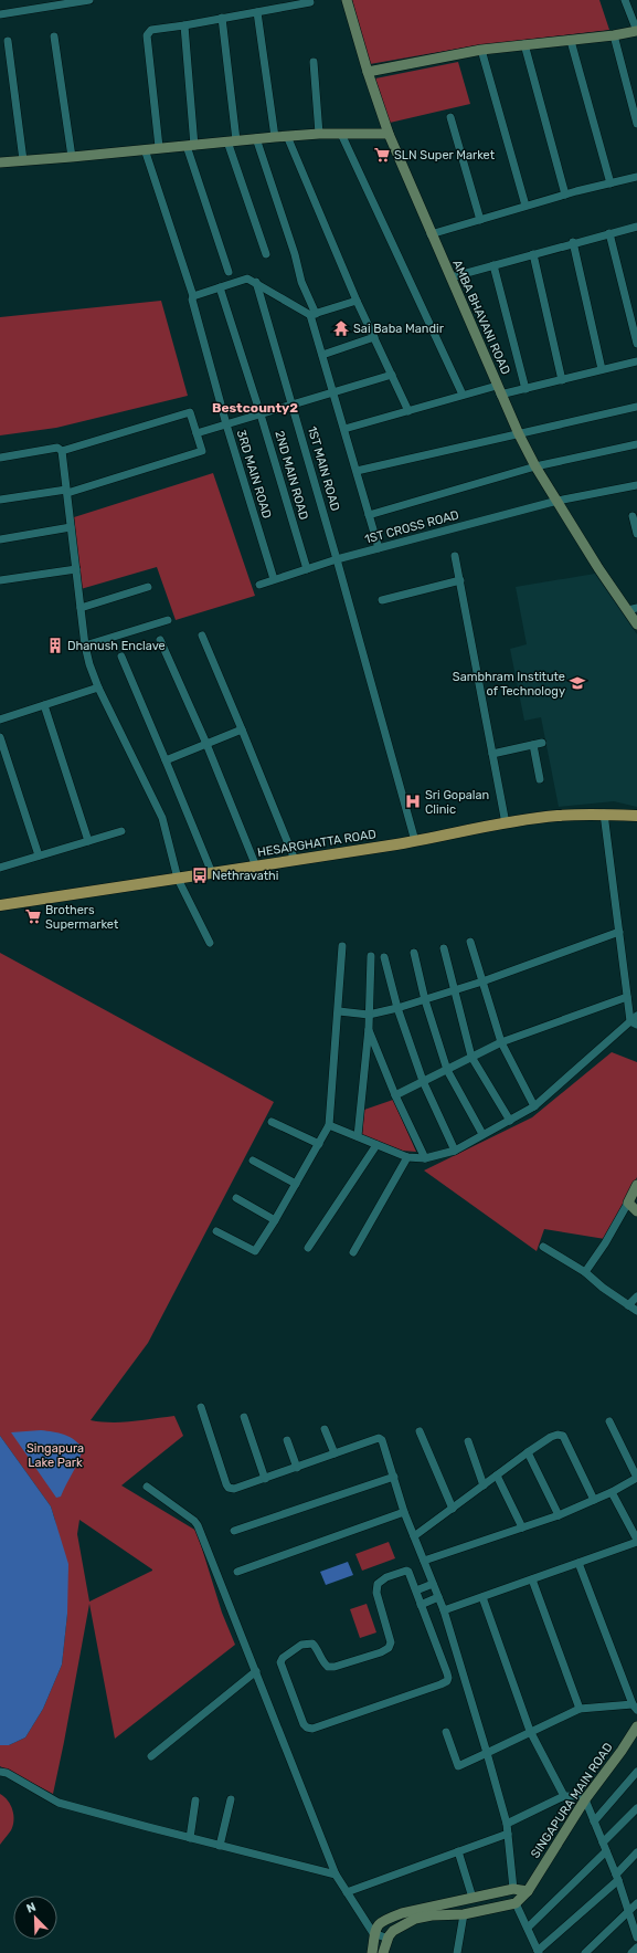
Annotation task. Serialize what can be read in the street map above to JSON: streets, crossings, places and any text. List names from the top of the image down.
{
  "streets": {
    "main road": ["HESARGHATTA ROAD"],
    "street": [
      "AMBA BHAVANI ROAD",
      "1ST MAIN ROAD",
      "3RD MAIN ROAD",
      "2ND MAIN ROAD",
      "1ST CROSS ROAD",
      "SINGAPURA MAIN ROAD"
    ]
  },
  "crossings": [
    ["AMBA BHAVANI ROAD", "1ST CROSS ROAD"],
    ["1ST MAIN ROAD", "1ST CROSS ROAD"],
    ["1ST MAIN ROAD", "HESARGHATTA ROAD"],
    ["3RD MAIN ROAD", "1ST CROSS ROAD"],
    ["2ND MAIN ROAD", "1ST CROSS ROAD"]
  ],
  "districts": ["Bestcounty2"],
  "parks": ["Singapura Lake Park"],
  "places": {
    "supermarket": ["SLN Super Market", "Brothers Supermarket"],
    "temple": ["Sai Baba Mandir"],
    "building": ["Dhanush Enclave"],
    "school or university": ["Sambhram Institute of Technology"],
    "hospital": ["Sri Gopalan Clinic"],
    "bus stop": ["Nethravathi"]
  },
  "north": "top left"
}
